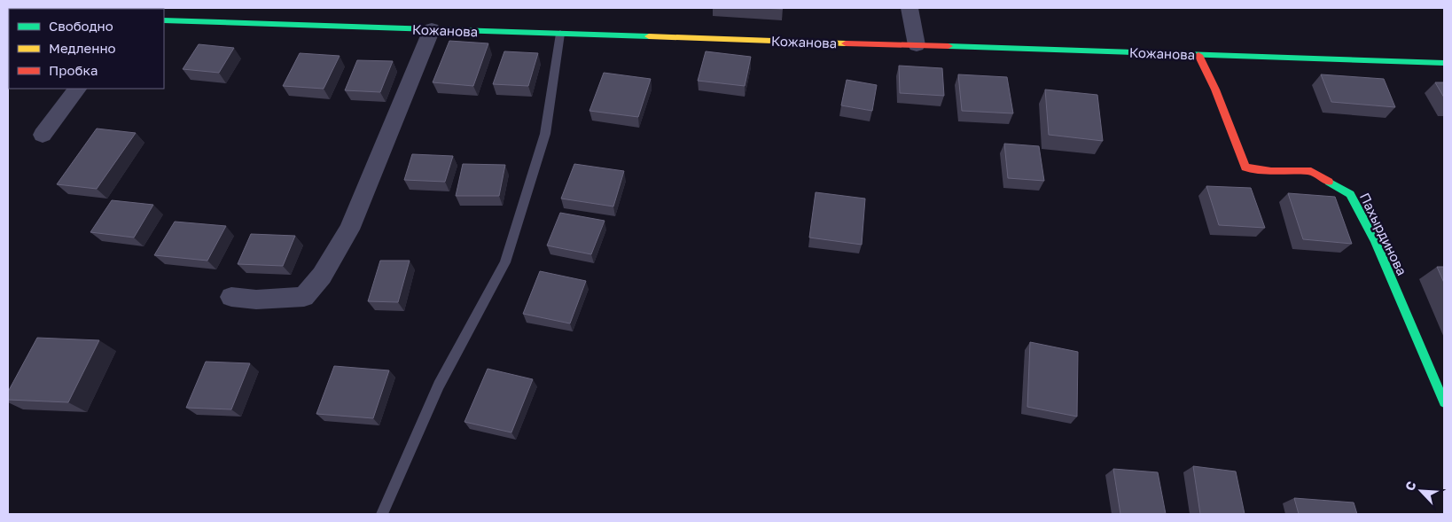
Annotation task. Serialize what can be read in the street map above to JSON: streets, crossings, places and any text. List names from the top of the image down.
{
  "streets": {
    "street": ["Кожанова", "Пахырдинова"]
  },
  "crossings": [
    ["Кожанова", "Пахырдинова"]
  ],
  "legend": ["Свободно", "Медленно", "Пробка"],
  "north": "top left"
}
